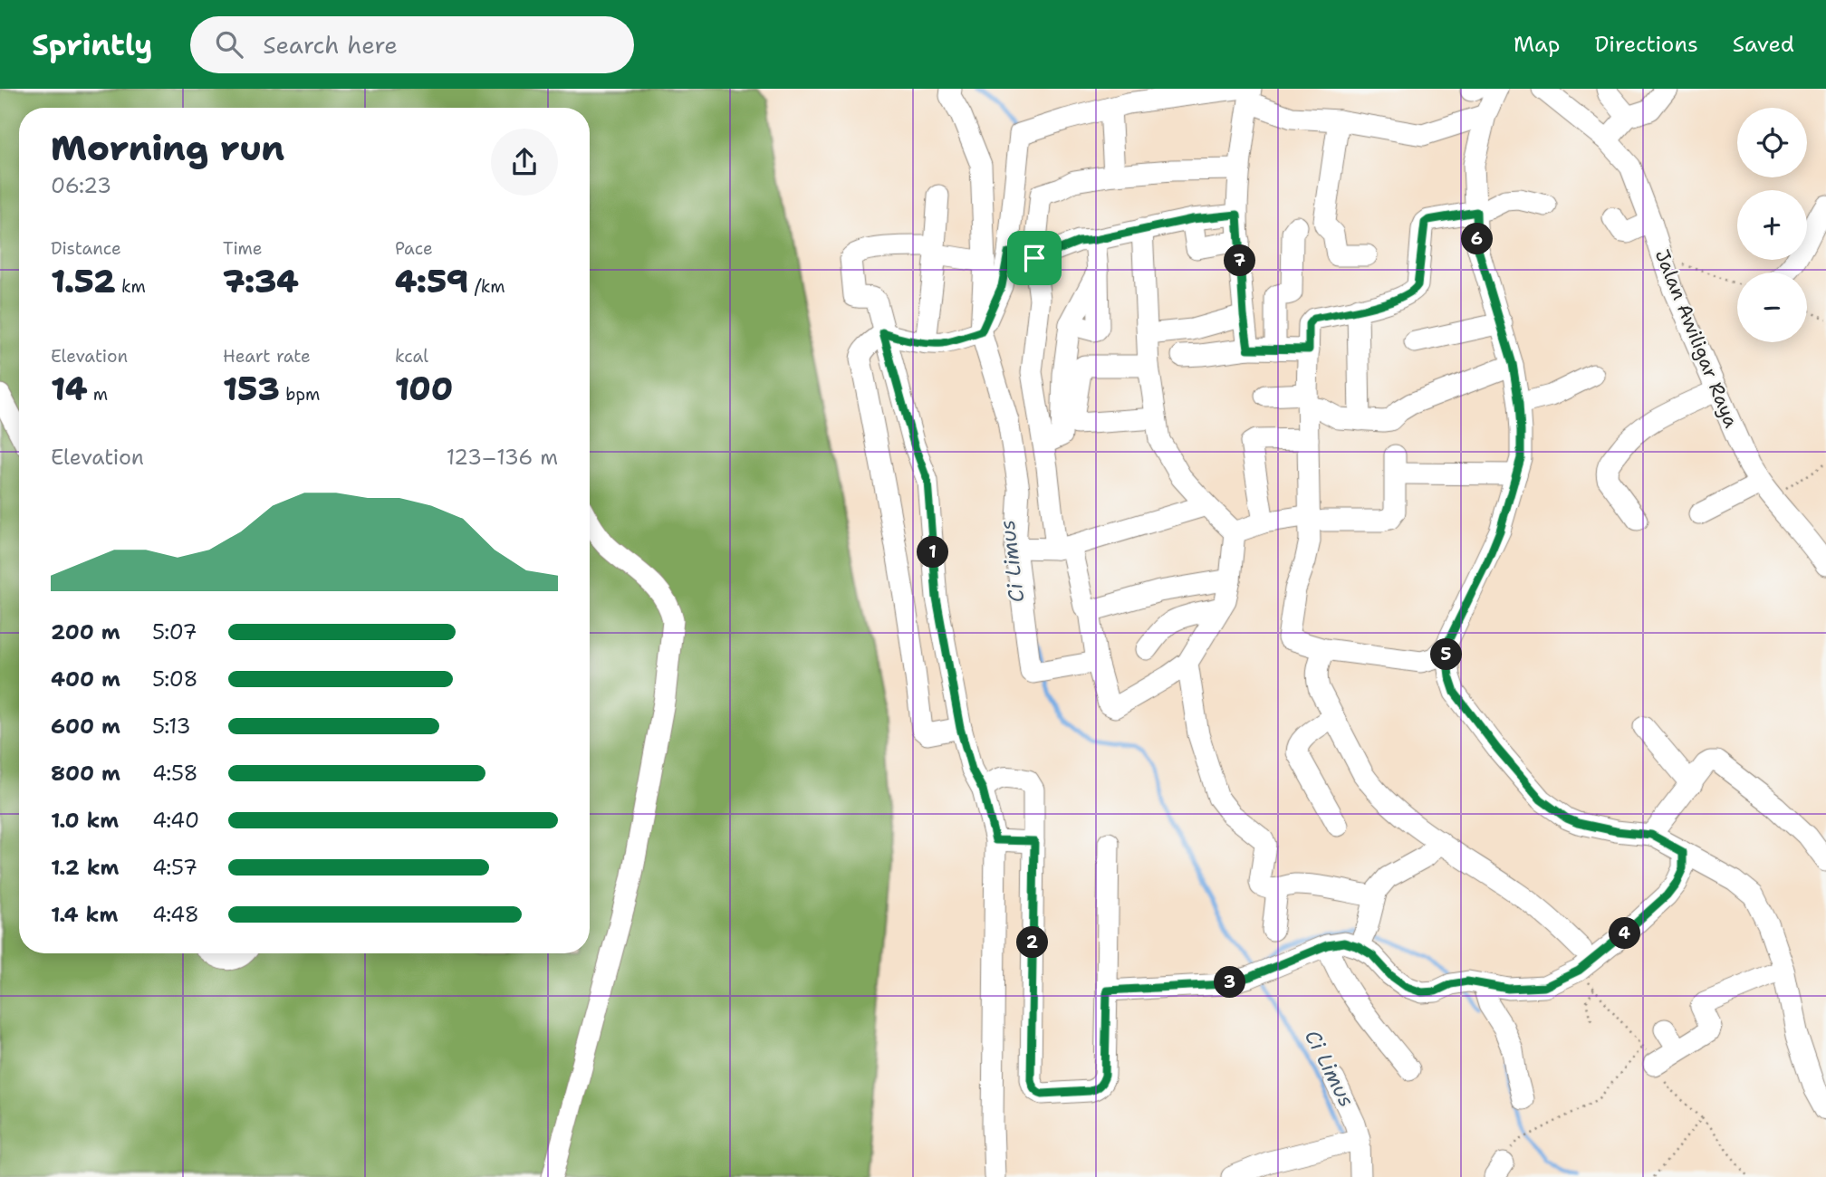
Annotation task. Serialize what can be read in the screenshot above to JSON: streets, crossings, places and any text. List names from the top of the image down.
{
  "streets": {
    "street": ["Jalan Awiligar Raya"]
  },
  "water": ["Ci Limus"],
  "page": {
    "header": "Sprintly",
    "search": "Search here",
    "nav": ["Map", "Directions", "Saved"],
    "map_buttons": ["+", "−"],
    "heading": ["Morning run", "06:23"],
    "stats": [
      ["Distance", "1.52 km"],
      ["Time", "7:34"],
      ["Pace", "4:59 /km"],
      ["Elevation", "14 m"],
      ["Heart rate", "153 bpm"],
      ["kcal", "100"]
    ],
    "pins": [
      "6",
      "7",
      "1",
      "5",
      "4",
      "2",
      "3"
    ],
    "chart": ["Elevation", "123–136 m"],
    "list": [
      {
        "name": "200 m",
        "note": "5:07"
      },
      {
        "name": "400 m",
        "note": "5:08"
      },
      {
        "name": "600 m",
        "note": "5:13"
      },
      {
        "name": "800 m",
        "note": "4:58"
      },
      {
        "name": "1.0 km",
        "note": "4:40"
      },
      {
        "name": "1.2 km",
        "note": "4:57"
      },
      {
        "name": "1.4 km",
        "note": "4:48"
      }
    ]
  }
}
